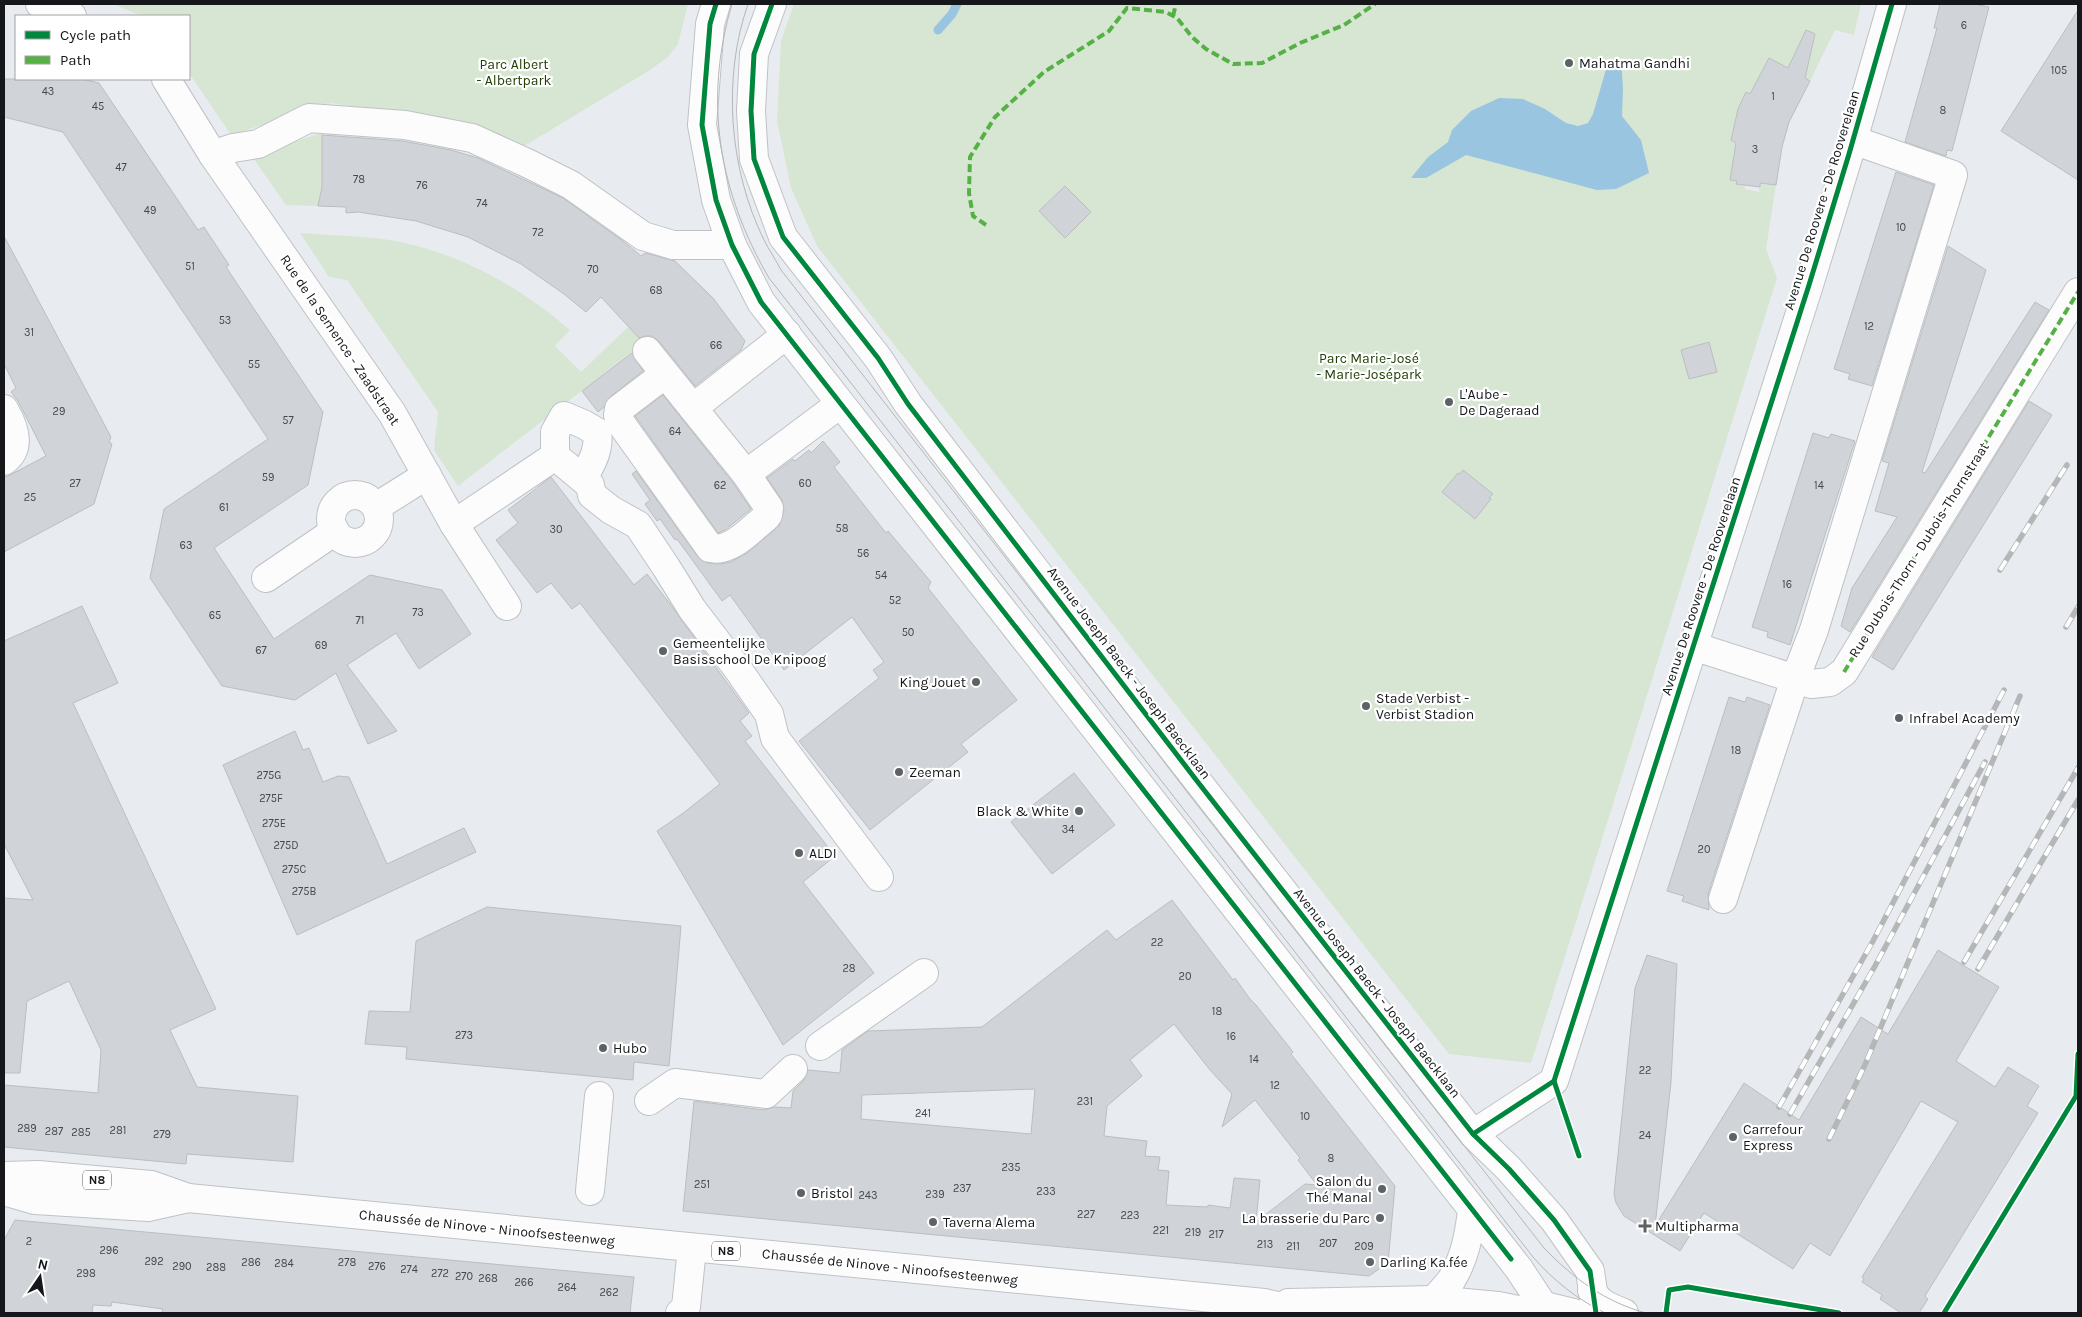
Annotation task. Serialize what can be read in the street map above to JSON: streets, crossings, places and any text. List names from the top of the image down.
{
  "streets": {
    "street": [
      "Avenue De Roovere - De Rooverelaan",
      "Rue de la Semence - Zaadstraat",
      "Rue Dubois-Thorn - Dubois-Thornstraat",
      "Avenue Joseph Baeck - Joseph Baecklaan",
      "N8",
      "Chaussée de Ninove - Ninoofsesteenweg"
    ]
  },
  "crossings": [
    ["Avenue De Roovere - De Rooverelaan", "Rue Dubois-Thorn - Dubois-Thornstraat"],
    ["Avenue De Roovere - De Rooverelaan", "Avenue Joseph Baeck - Joseph Baecklaan"],
    ["N8", "Chaussée de Ninove - Ninoofsesteenweg"]
  ],
  "parks": ["Parc Albert - Albertpark", "Parc Marie-José - Marie-Josépark"],
  "places": {
    "other": [
      "Mahatma Gandhi",
      "L'Aube - De Dageraad",
      "Gemeentelijke Basisschool De Knipoog",
      "King Jouet",
      "Stade Verbist - Verbist Stadion",
      "Infrabel Academy",
      "Zeeman",
      "Black & White",
      "ALDI",
      "Hubo",
      "Carrefour Express",
      "Salon du Thé Manal",
      "Bristol",
      "La brasserie du Parc",
      "Taverna Alema",
      "Darling Ka.fée"
    ],
    "health": ["Multipharma"]
  },
  "house_numbers": [
    "6",
    "105",
    "43",
    "1",
    "45",
    "8",
    "3",
    "47",
    "78",
    "76",
    "74",
    "49",
    "10",
    "72",
    "51",
    "70",
    "68",
    "53",
    "12",
    "31",
    "66",
    "55",
    "29",
    "57",
    "64",
    "59",
    "27",
    "60",
    "62",
    "14",
    "25",
    "61",
    "58",
    "30",
    "63",
    "56",
    "54",
    "16",
    "52",
    "73",
    "65",
    "71",
    "50",
    "69",
    "67",
    "18",
    "275G",
    "275F",
    "275E",
    "34",
    "275D",
    "20",
    "275C",
    "275B",
    "22",
    "28",
    "20",
    "18",
    "273",
    "16",
    "14",
    "22",
    "12",
    "231",
    "241",
    "10",
    "289",
    "281",
    "287",
    "285",
    "279",
    "24",
    "8",
    "235",
    "251",
    "237",
    "233",
    "239",
    "243",
    "227",
    "223",
    "221",
    "219",
    "217",
    "2",
    "207",
    "213",
    "211",
    "209",
    "296",
    "292",
    "286",
    "278",
    "284",
    "290",
    "276",
    "288",
    "274",
    "298",
    "272",
    "270",
    "268",
    "266",
    "264",
    "262"
  ],
  "legend": ["Cycle path", "Path"],
  "north": "top"
}
